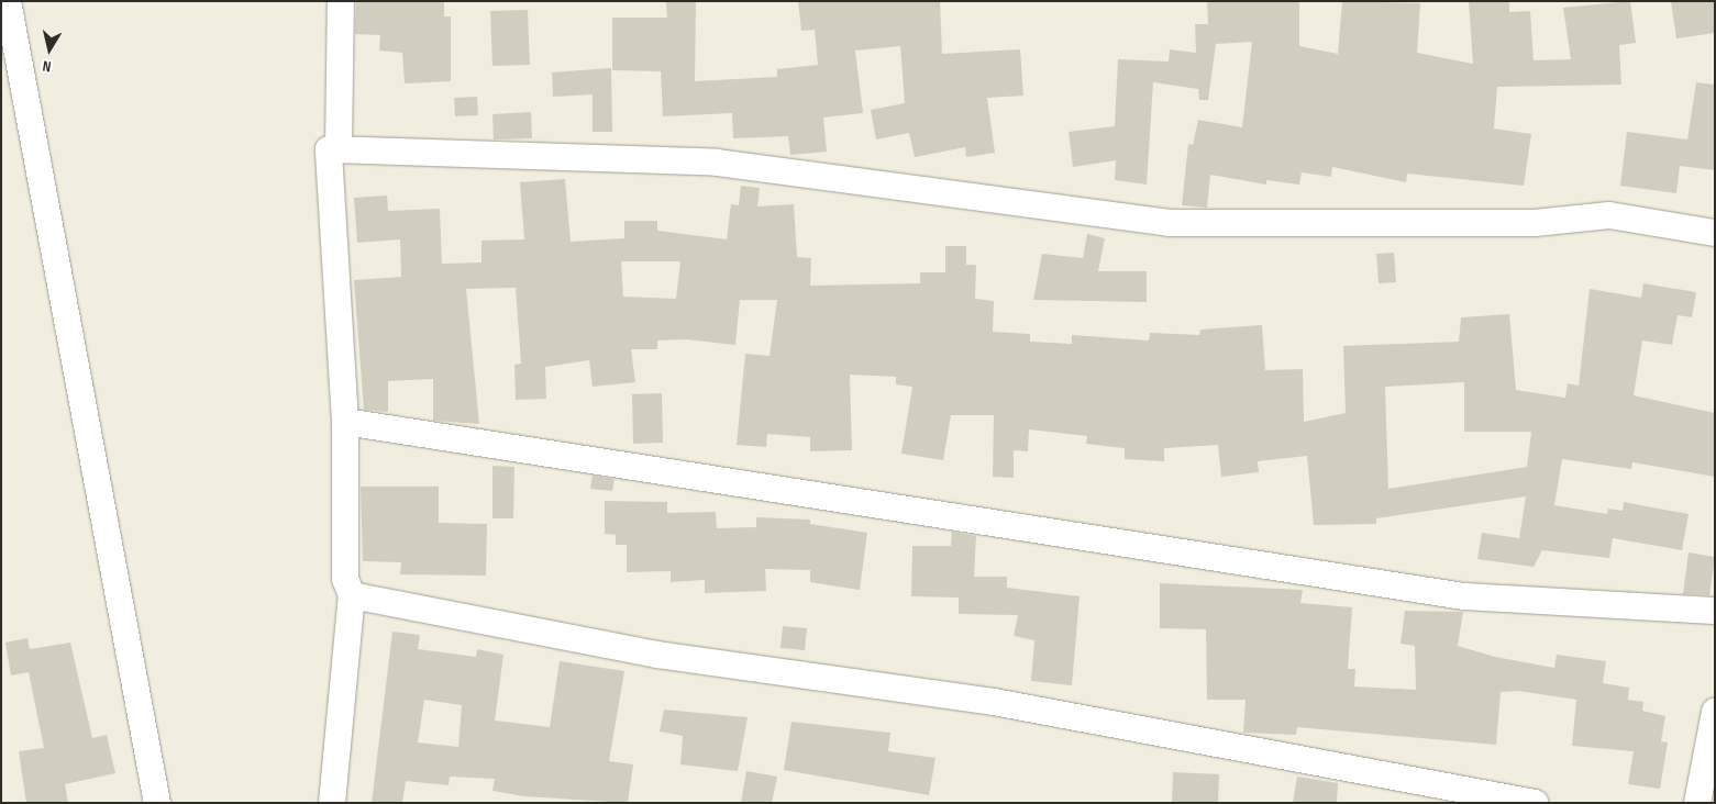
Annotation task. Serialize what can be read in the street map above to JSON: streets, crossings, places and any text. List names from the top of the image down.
{
  "north": "bottom"
}
